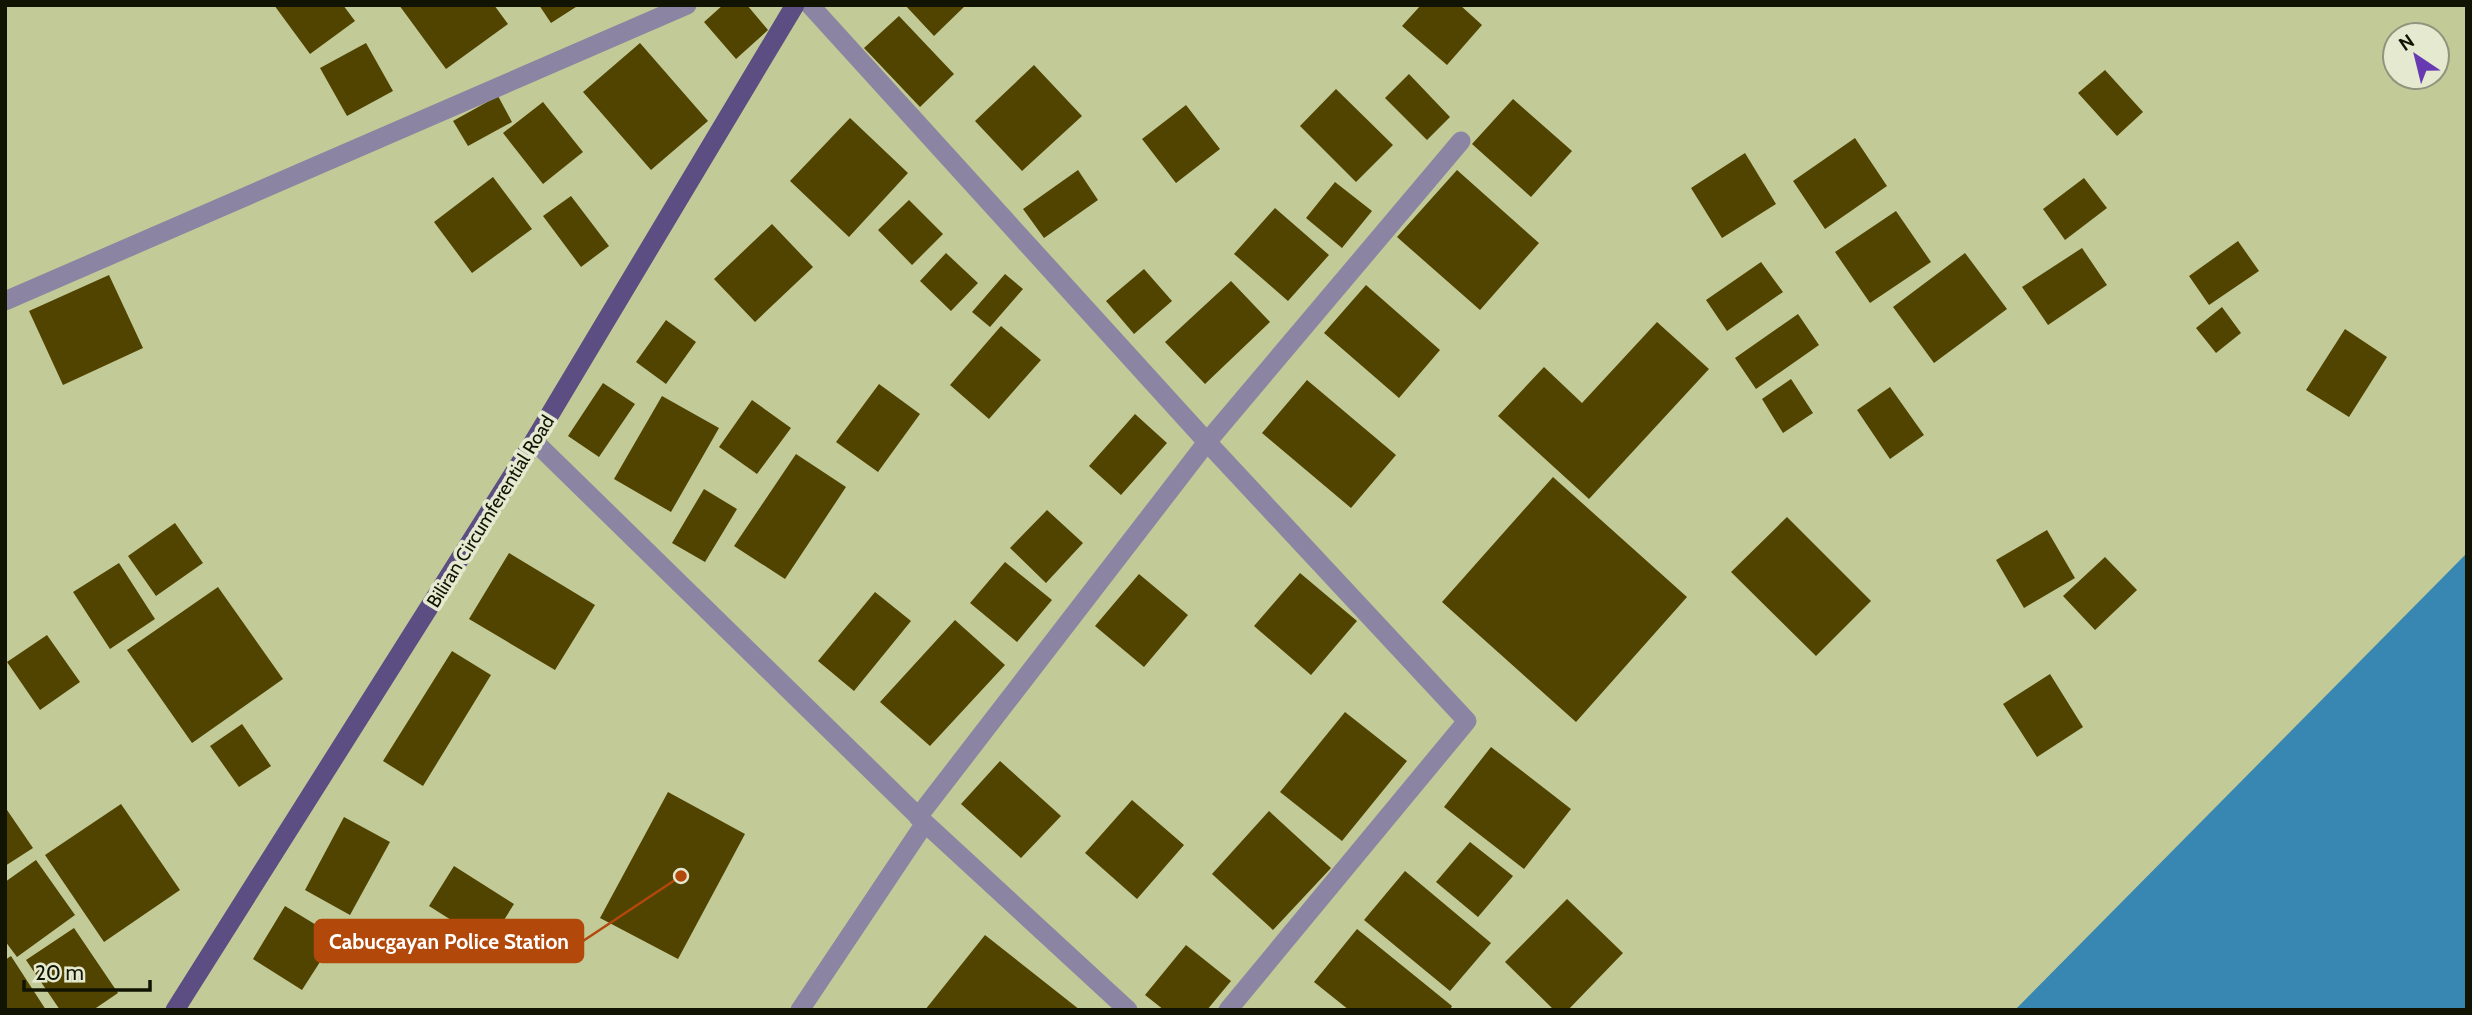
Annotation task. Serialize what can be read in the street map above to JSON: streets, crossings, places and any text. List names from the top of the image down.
{
  "streets": {
    "main road": ["Biliran Circumferential Road"]
  },
  "places": ["Cabucgayan Police Station"],
  "scale_bar": "20 m",
  "north": "top left"
}
